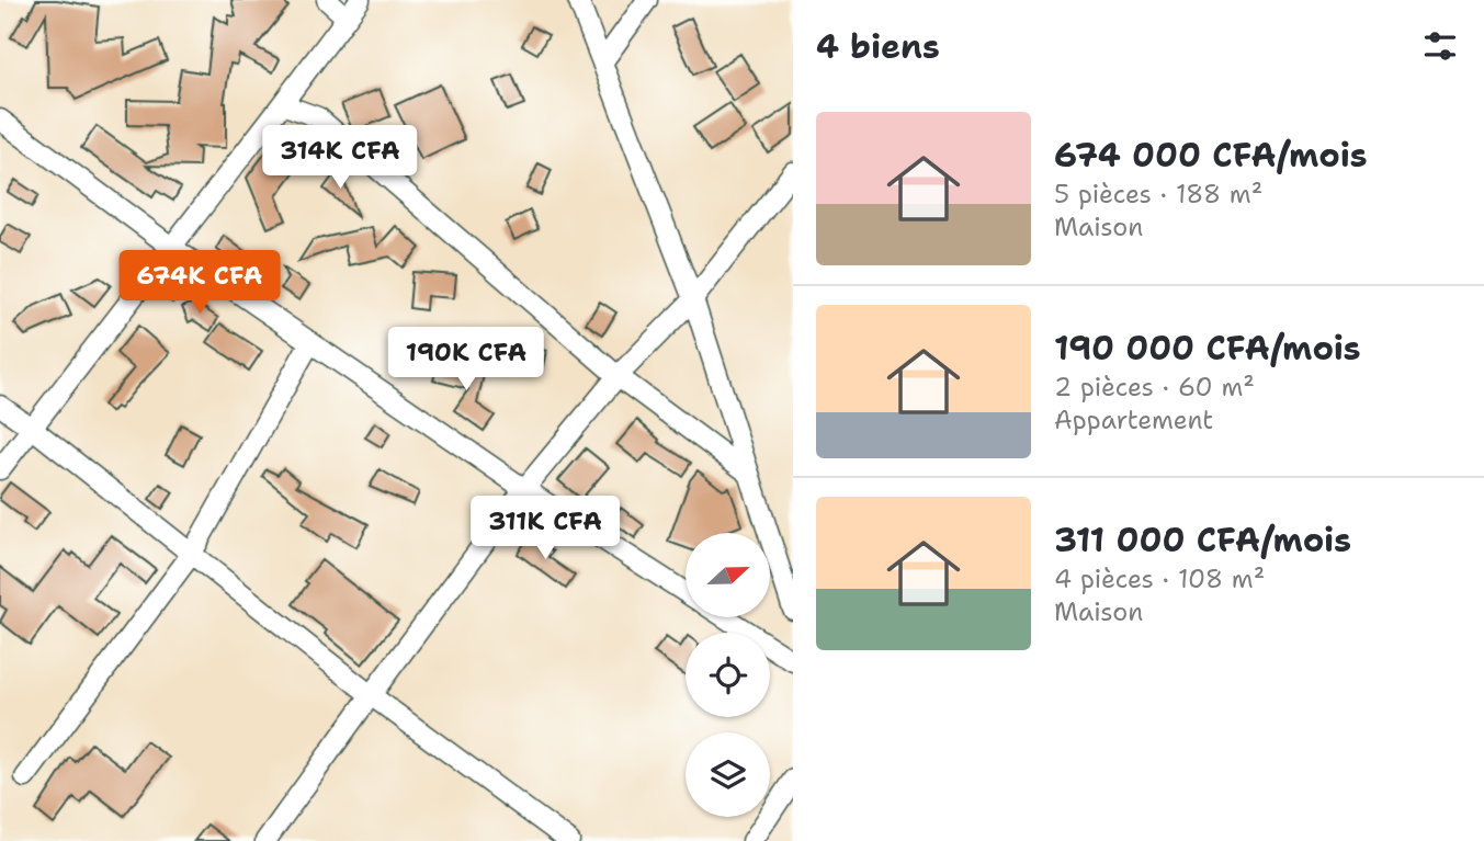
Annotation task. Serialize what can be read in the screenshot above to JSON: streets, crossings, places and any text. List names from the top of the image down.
{
  "north": "right",
  "page": {
    "heading": "4 biens",
    "list": [
      {
        "name": "674 000 CFA/mois",
        "note": "5 pièces · 188 m² · Maison"
      },
      {
        "name": "190 000 CFA/mois",
        "note": "2 pièces · 60 m² · Appartement"
      },
      {
        "name": "311 000 CFA/mois",
        "note": "4 pièces · 108 m² · Maison"
      }
    ],
    "price": [
      "314K CFA",
      "674K CFA",
      "190K CFA",
      "311K CFA"
    ]
  }
}
